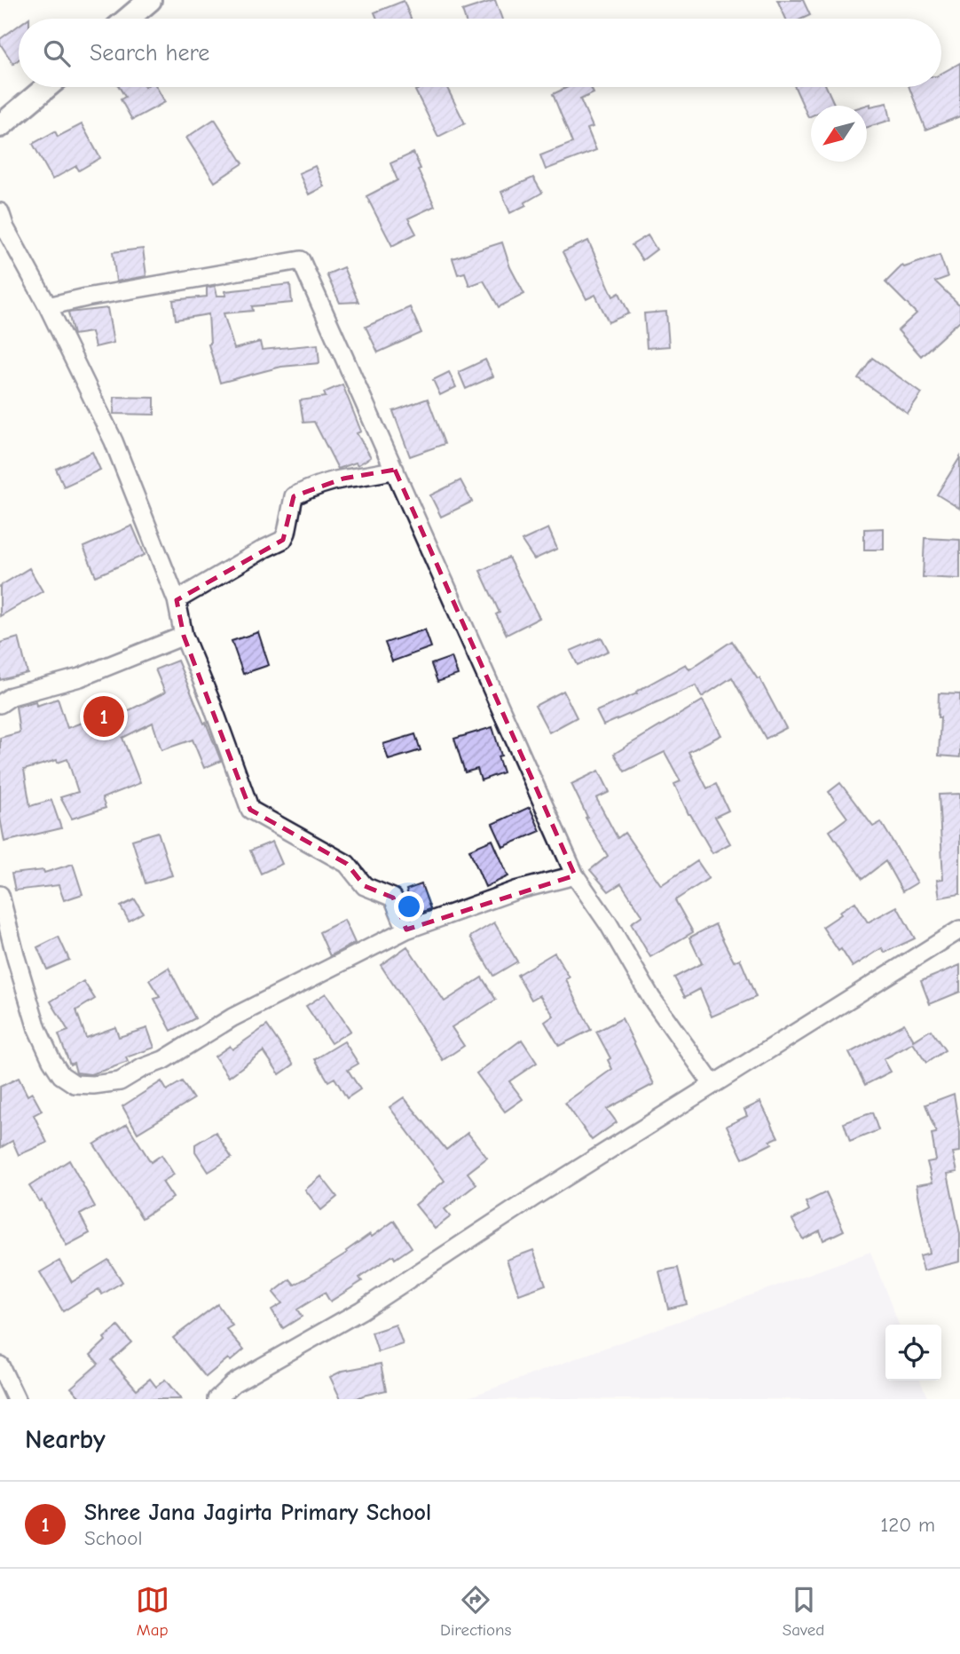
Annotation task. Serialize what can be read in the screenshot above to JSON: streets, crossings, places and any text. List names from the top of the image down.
{
  "north": "bottom left",
  "page": {
    "search": "Search here",
    "pins": "1",
    "heading": "Nearby",
    "list": [
      {
        "mark": "1",
        "name": "Shree Jana Jagirta Primary School",
        "note": "School",
        "value": "120 m"
      }
    ],
    "nav": ["Map", "Directions", "Saved"]
  }
}
